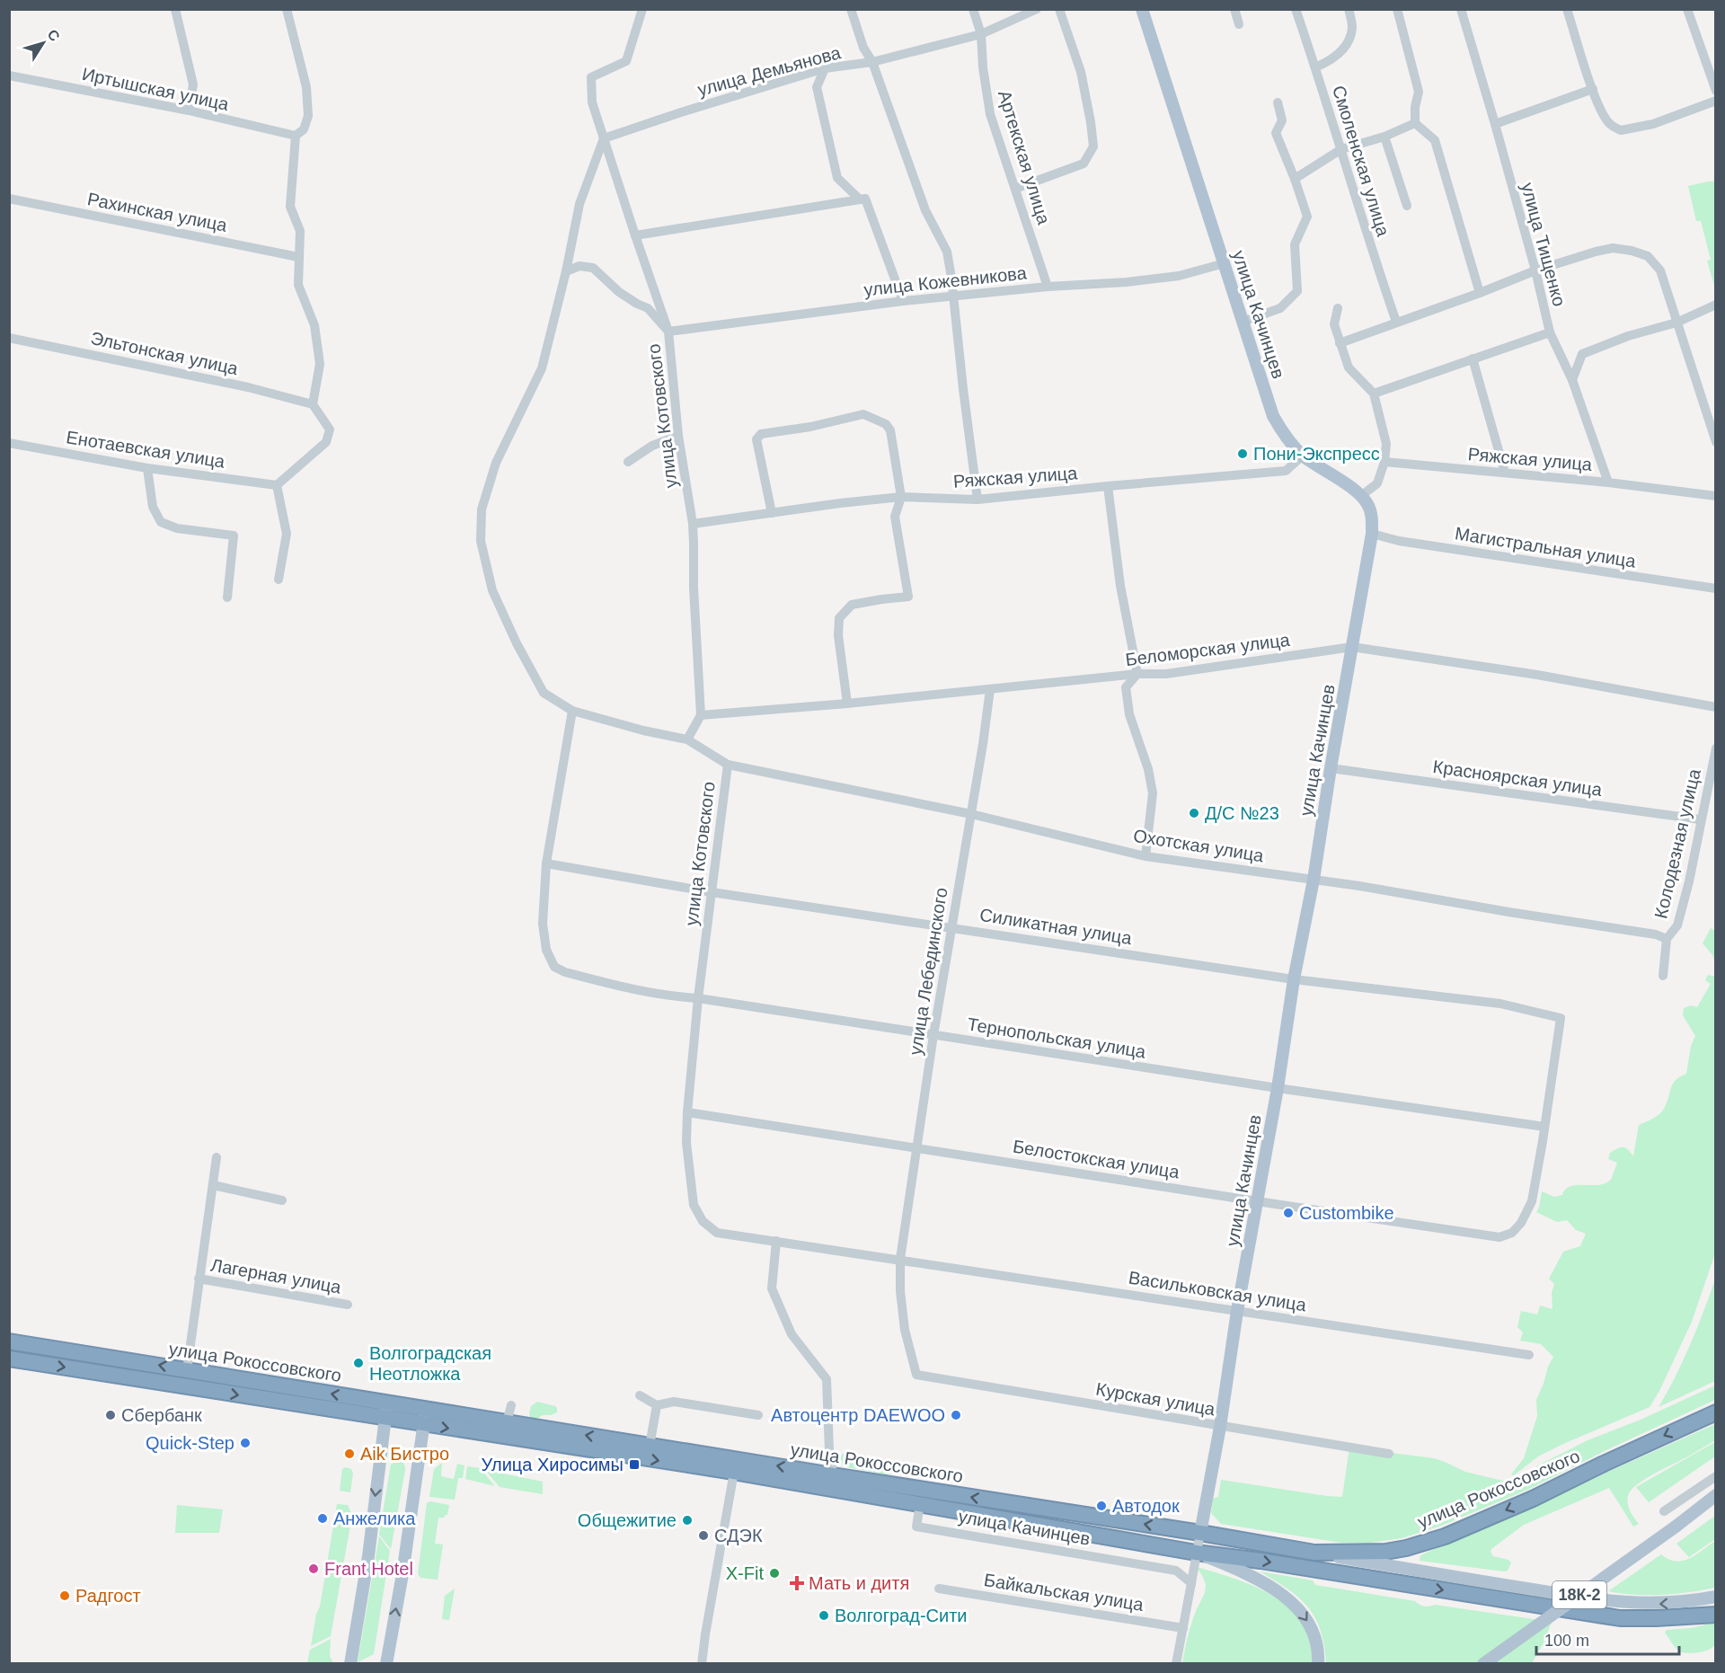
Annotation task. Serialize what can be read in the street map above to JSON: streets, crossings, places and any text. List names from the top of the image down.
{
  "streets": {
    "highway": ["улица Рокоссовского"],
    "main road": ["улица Качинцев", "18К-2"],
    "street": [
      "улица Демьянова",
      "Иртышская улица",
      "Артекская улица",
      "Смоленская улица",
      "Рахинская улица",
      "улица Тищенко",
      "улица Кожевникова",
      "Эльтонская улица",
      "улица Котовского",
      "Енотаевская улица",
      "Ряжская улица",
      "Магистральная улица",
      "Беломорская улица",
      "Красноярская улица",
      "Колодезная улица",
      "Охотская улица",
      "Силикатная улица",
      "улица Лебединского",
      "Тернопольская улица",
      "Белостокская улица",
      "Лагерная улица",
      "Васильковская улица",
      "Курская улица",
      "Байкальская улица"
    ]
  },
  "crossings": [
    ["улица Демьянова", "Артекская улица"],
    ["улица Демьянова", "улица Котовского"],
    ["Артекская улица", "улица Кожевникова"],
    ["улица Тищенко", "Ряжская улица"],
    ["улица Кожевникова", "улица Качинцев"],
    ["улица Кожевникова", "улица Котовского"],
    ["улица Качинцев", "Ряжская улица"],
    ["улица Качинцев", "Магистральная улица"],
    ["улица Качинцев", "Беломорская улица"],
    ["улица Качинцев", "Красноярская улица"],
    ["улица Качинцев", "Охотская улица"],
    ["улица Качинцев", "Силикатная улица"],
    ["улица Качинцев", "Тернопольская улица"],
    ["улица Качинцев", "Белостокская улица"],
    ["улица Качинцев", "Васильковская улица"],
    ["улица Качинцев", "улица Рокоссовского"],
    ["улица Качинцев", "Курская улица"],
    ["улица Котовского", "Ряжская улица"],
    ["улица Котовского", "Беломорская улица"],
    ["улица Котовского", "Охотская улица"],
    ["улица Котовского", "Силикатная улица"],
    ["улица Котовского", "улица Лебединского"],
    ["улица Котовского", "Тернопольская улица"],
    ["улица Котовского", "Белостокская улица"],
    ["улица Котовского", "Васильковская улица"],
    ["улица Котовского", "Курская улица"],
    ["Беломорская улица", "улица Лебединского"],
    ["Красноярская улица", "Колодезная улица"],
    ["Колодезная улица", "Охотская улица"],
    ["Охотская улица", "улица Лебединского"],
    ["Силикатная улица", "улица Лебединского"],
    ["Силикатная улица", "Тернопольская улица"],
    ["Силикатная улица", "Белостокская улица"],
    ["улица Лебединского", "Тернопольская улица"],
    ["улица Лебединского", "Белостокская улица"],
    ["улица Лебединского", "Васильковская улица"],
    ["улица Лебединского", "Курская улица"],
    ["Тернопольская улица", "Белостокская улица"],
    ["Васильковская улица", "Курская улица"]
  ],
  "places": {
    "other": [
      "Пони-Экспресс",
      "Д/С №23",
      "Custombike",
      "Волгоградская Неотложка",
      "Сбербанк",
      "Автоцентр DAEWOO",
      "Quick-Step",
      "Aik Бистро",
      "Автодок",
      "Анжелика",
      "Общежитие",
      "СДЭК",
      "Frant Hotel",
      "X-Fit",
      "Радгост",
      "Волгоград-Сити"
    ],
    "transit": ["Улица Хиросимы"],
    "health": ["Мать и дитя"]
  },
  "scale_bar": "100 m",
  "north": "top right"
}
